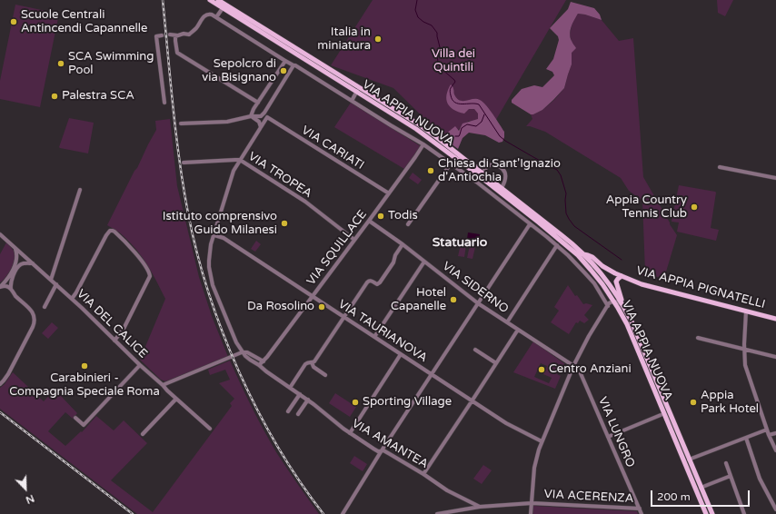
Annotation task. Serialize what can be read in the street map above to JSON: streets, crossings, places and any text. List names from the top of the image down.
{
  "streets": {
    "main road": ["VIA APPIA NUOVA", "VIA APPIA PIGNATELLI"],
    "street": [
      "VIA CARIATI",
      "VIA TROPEA",
      "VIA SQUILLACE",
      "VIA SIDERNO",
      "VIA DEL CALICE",
      "VIA TAURIANOVA",
      "VIA LUNGRO",
      "VIA AMANTEA",
      "VIA ACERENZA"
    ]
  },
  "crossings": [
    ["VIA APPIA NUOVA", "VIA SQUILLACE"],
    ["VIA APPIA NUOVA", "VIA APPIA PIGNATELLI"],
    ["VIA CARIATI", "VIA SQUILLACE"],
    ["VIA TROPEA", "VIA SQUILLACE"],
    ["VIA SQUILLACE", "VIA SIDERNO"],
    ["VIA SQUILLACE", "VIA TAURIANOVA"],
    ["VIA SQUILLACE", "VIA AMANTEA"],
    ["VIA SIDERNO", "VIA LUNGRO"],
    ["VIA LUNGRO", "VIA ACERENZA"],
    ["VIA AMANTEA", "VIA ACERENZA"]
  ],
  "districts": ["Statuario"],
  "parks": ["Villa dei Quintili"],
  "places": [
    "Scuole Centrali Antincendi Capannelle",
    "Italia in miniatura",
    "SCA Swimming Pool",
    "Sepolcro di via Bisignano",
    "Palestra SCA",
    "Chiesa di Sant'Ignazio d'Antiochia",
    "Appia Country Tennis Club",
    "Todis",
    "Istituto comprensivo Guido Milanesi",
    "Hotel Capanelle",
    "Da Rosolino",
    "Carabinieri - Compagnia Speciale Roma",
    "Centro Anziani",
    "Sporting Village",
    "Appia Park Hotel"
  ],
  "scale_bar": "200 m",
  "north": "bottom right"
}
